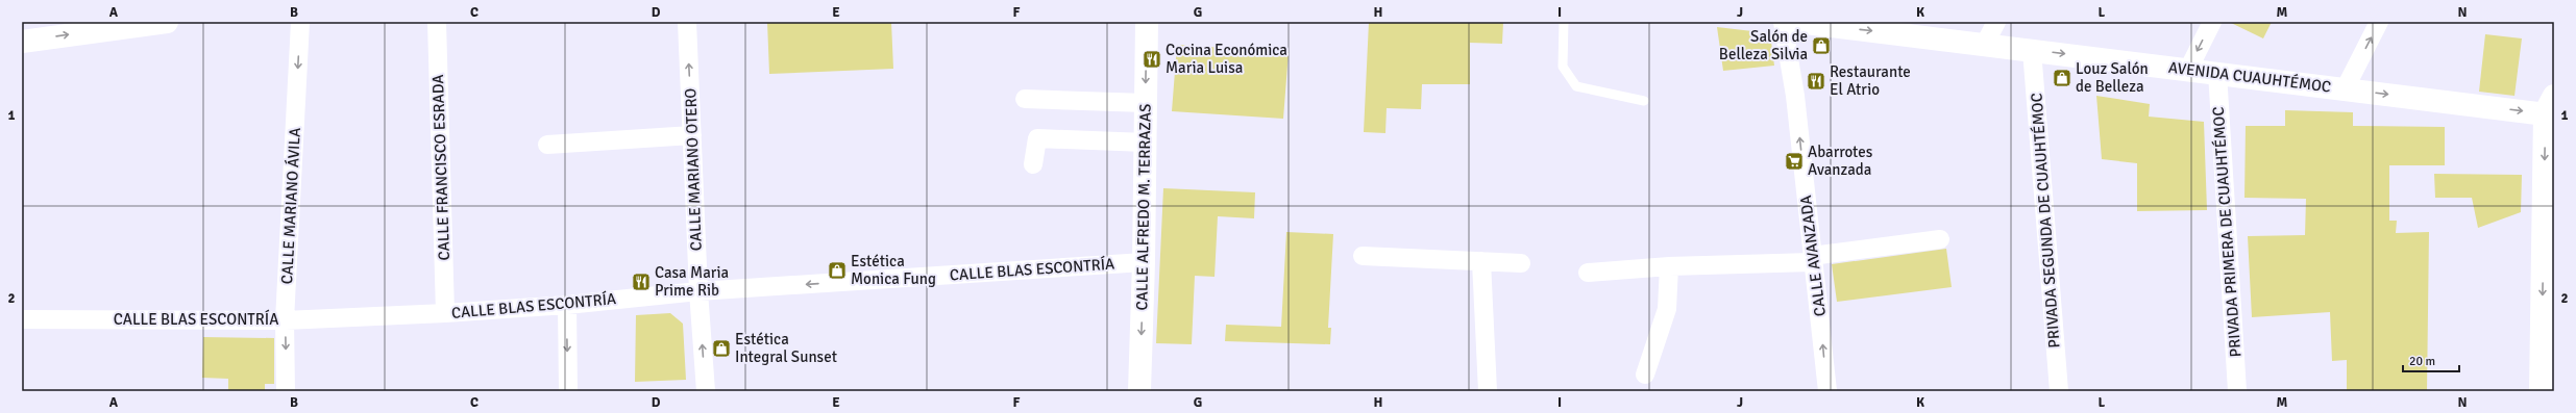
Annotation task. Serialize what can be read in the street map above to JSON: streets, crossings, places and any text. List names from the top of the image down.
{
  "streets": {
    "street": [
      "AVENIDA CUAUHTÉMOC",
      "CALLE FRANCISCO ESRADA",
      "CALLE MARIANO OTERO",
      "CALLE MARIANO ÁVILA",
      "CALLE ALFREDO M. TERRAZAS",
      "PRIVADA SEGUNDA DE CUAUHTÉMOC",
      "PRIVADA PRIMERA DE CUAUHTÉMOC",
      "CALLE AVANZADA",
      "CALLE BLAS ESCONTRÍA"
    ]
  },
  "crossings": [
    ["AVENIDA CUAUHTÉMOC", "PRIVADA SEGUNDA DE CUAUHTÉMOC"],
    ["AVENIDA CUAUHTÉMOC", "PRIVADA PRIMERA DE CUAUHTÉMOC"],
    ["CALLE FRANCISCO ESRADA", "CALLE BLAS ESCONTRÍA"],
    ["CALLE MARIANO OTERO", "CALLE BLAS ESCONTRÍA"],
    ["CALLE MARIANO ÁVILA", "CALLE BLAS ESCONTRÍA"],
    ["CALLE ALFREDO M. TERRAZAS", "CALLE BLAS ESCONTRÍA"]
  ],
  "one_way": [
    "AVENIDA CUAUHTÉMOC",
    "CALLE MARIANO ÁVILA",
    "CALLE ALFREDO M. TERRAZAS",
    "CALLE AVANZADA",
    "CALLE BLAS ESCONTRÍA"
  ],
  "places": {
    "shop": [
      "Salón de Belleza Silvia",
      "Louz Salón de Belleza",
      "Estética Monica Fung",
      "Estética Integral Sunset"
    ],
    "restaurant": ["Cocina Económica Maria Luisa", "Restaurante El Atrio", "Casa Maria Prime Rib"],
    "supermarket": ["Abarrotes Avanzada"]
  },
  "scale_bar": "20 m",
  "grid": {
    "columns": [
      "A",
      "B",
      "C",
      "D",
      "E",
      "F",
      "G",
      "H",
      "I",
      "J",
      "K",
      "L",
      "M",
      "N"
    ],
    "rows": ["1", "2"]
  }
}
